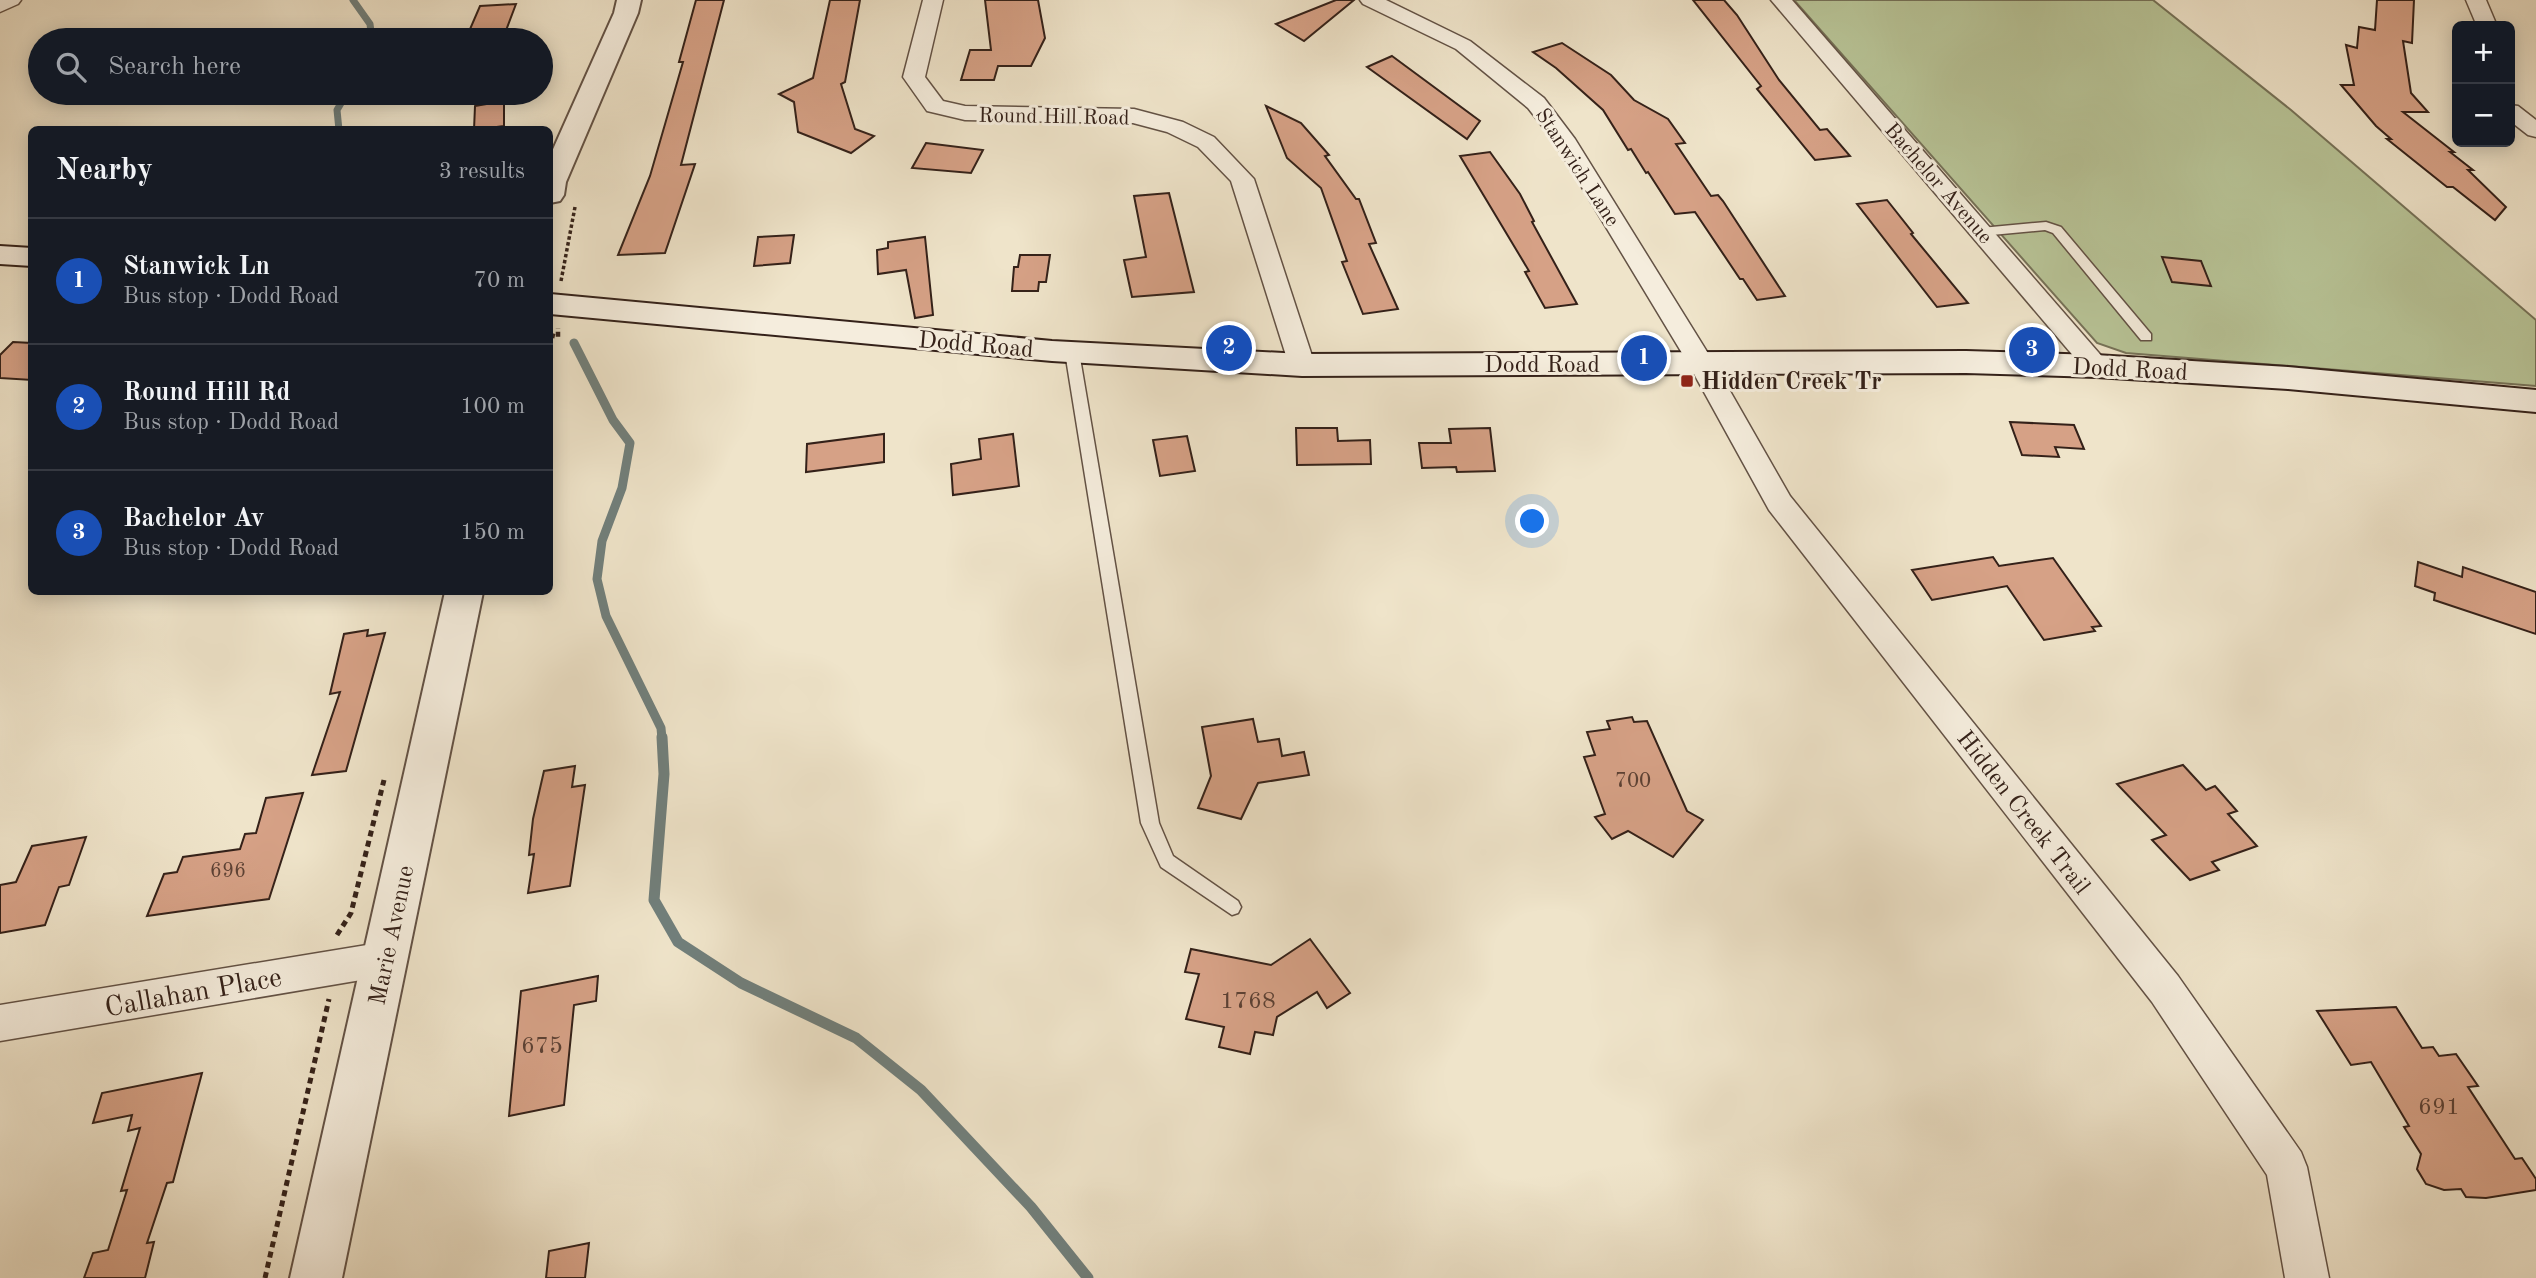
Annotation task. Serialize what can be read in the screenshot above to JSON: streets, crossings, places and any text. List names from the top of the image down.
{
  "streets": {
    "main road": ["Dodd Road", "Marie Avenue"],
    "street": [
      "Round Hill Road",
      "Stanwich Lane",
      "Bachelor Avenue",
      "Hidden Creek Trail",
      "Callahan Place"
    ]
  },
  "crossings": [
    ["Round Hill Road", "Dodd Road"],
    ["Stanwich Lane", "Dodd Road"],
    ["Stanwich Lane", "Hidden Creek Trail"],
    ["Bachelor Avenue", "Dodd Road"],
    ["Dodd Road", "Hidden Creek Trail"],
    ["Marie Avenue", "Callahan Place"]
  ],
  "places": {
    "transit": ["Hidden Creek Tr"]
  },
  "house_numbers": [
    "700",
    "696",
    "1768",
    "675",
    "691"
  ],
  "page": {
    "map_buttons": ["+", "−"],
    "search": "Search here",
    "heading": ["Nearby", "3 results"],
    "list": [
      {
        "mark": "1",
        "name": "Stanwick Ln",
        "note": "Bus stop · Dodd Road",
        "value": "70 m"
      },
      {
        "mark": "2",
        "name": "Round Hill Rd",
        "note": "Bus stop · Dodd Road",
        "value": "100 m"
      },
      {
        "mark": "3",
        "name": "Bachelor Av",
        "note": "Bus stop · Dodd Road",
        "value": "150 m"
      }
    ],
    "pins": ["2", "3", "1"]
  }
}
